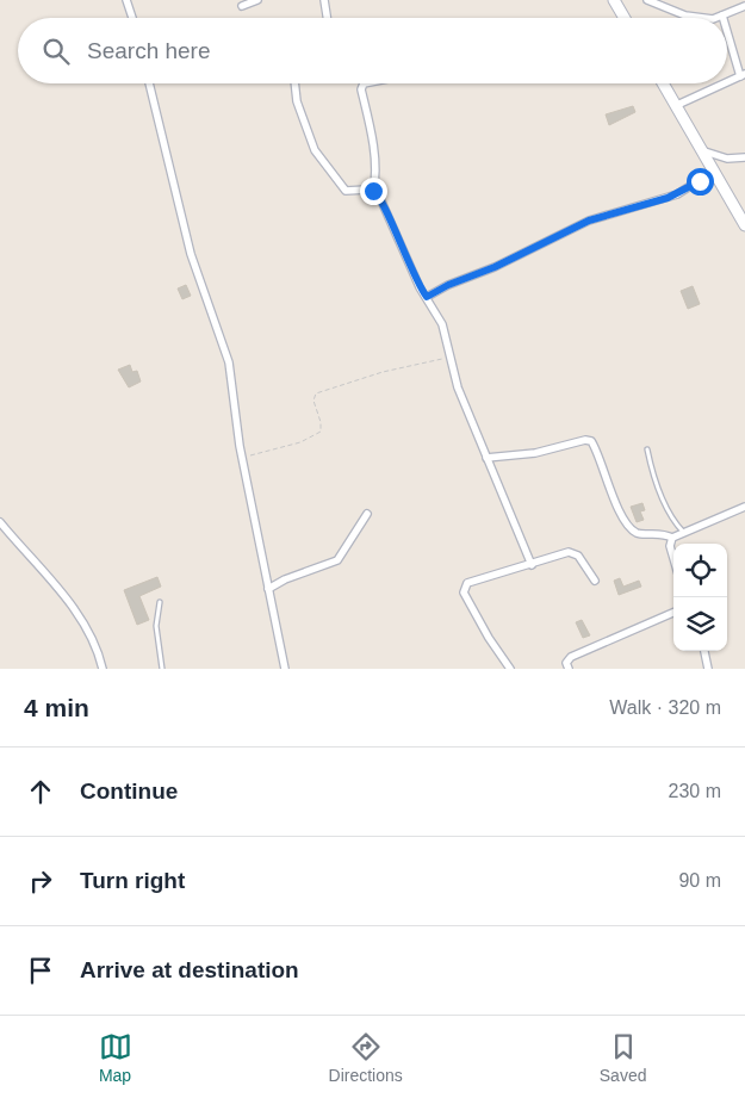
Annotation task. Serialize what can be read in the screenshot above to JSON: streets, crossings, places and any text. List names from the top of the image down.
{
  "page": {
    "search": "Search here",
    "heading": ["4 min", "Walk · 320 m"],
    "list": [
      ["Continue", "230 m"],
      ["Turn right", "90 m"],
      "Arrive at destination"
    ],
    "nav": ["Map", "Directions", "Saved"]
  }
}
